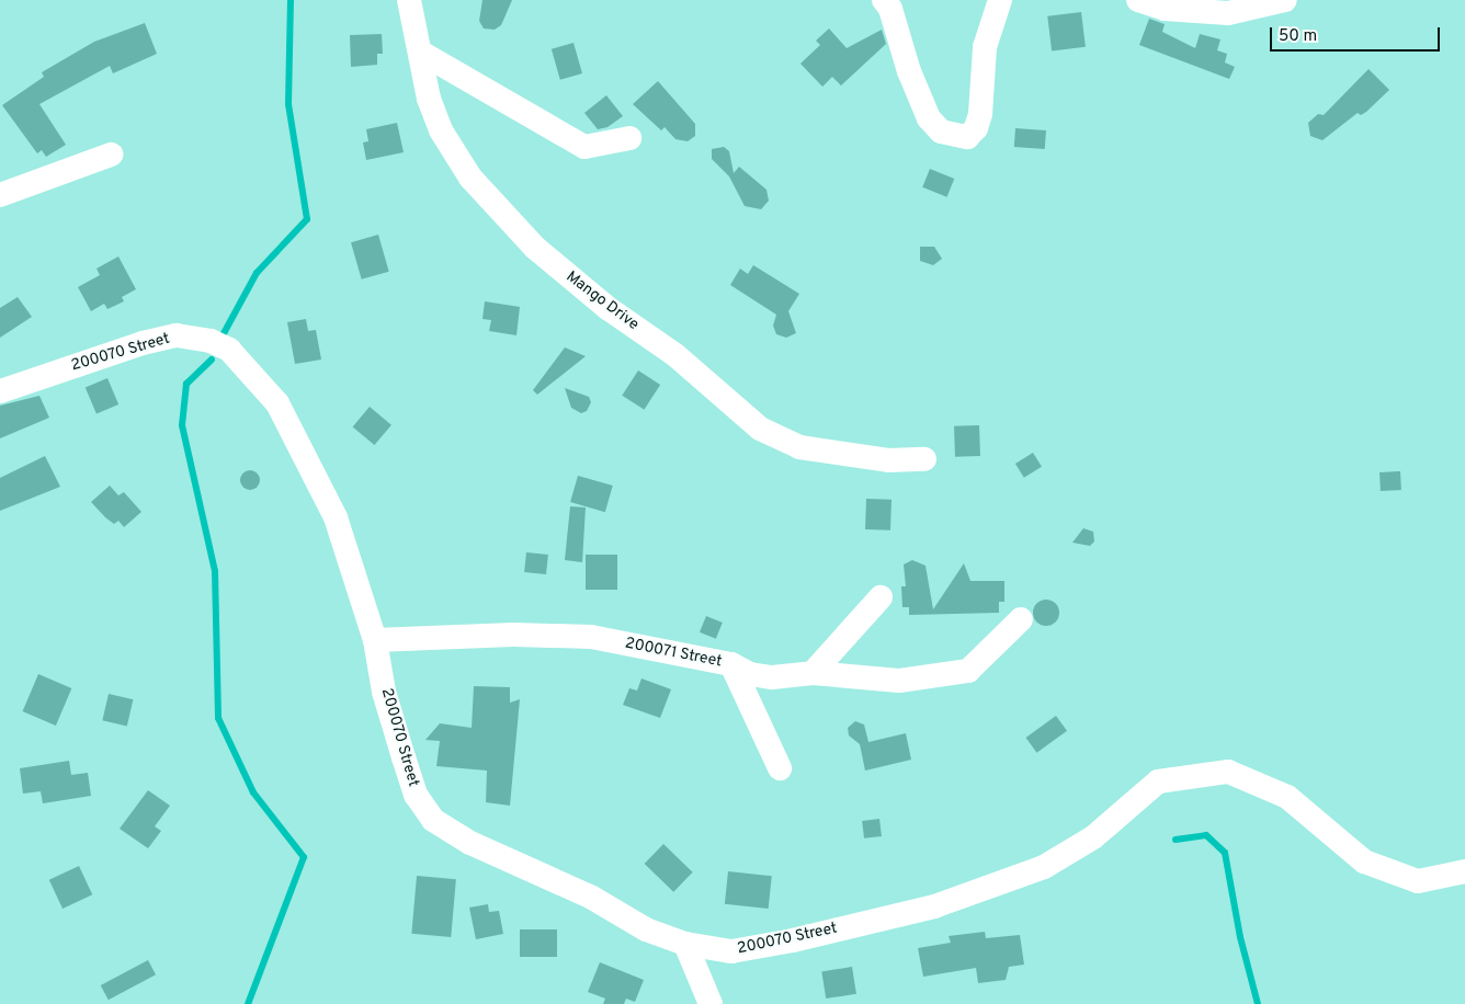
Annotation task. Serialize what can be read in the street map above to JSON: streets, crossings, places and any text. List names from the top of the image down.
{
  "streets": {
    "street": ["Mango Drive", "200070 Street", "200071 Street"]
  },
  "crossings": [
    ["200070 Street", "200071 Street"]
  ],
  "scale_bar": "50 m"
}
